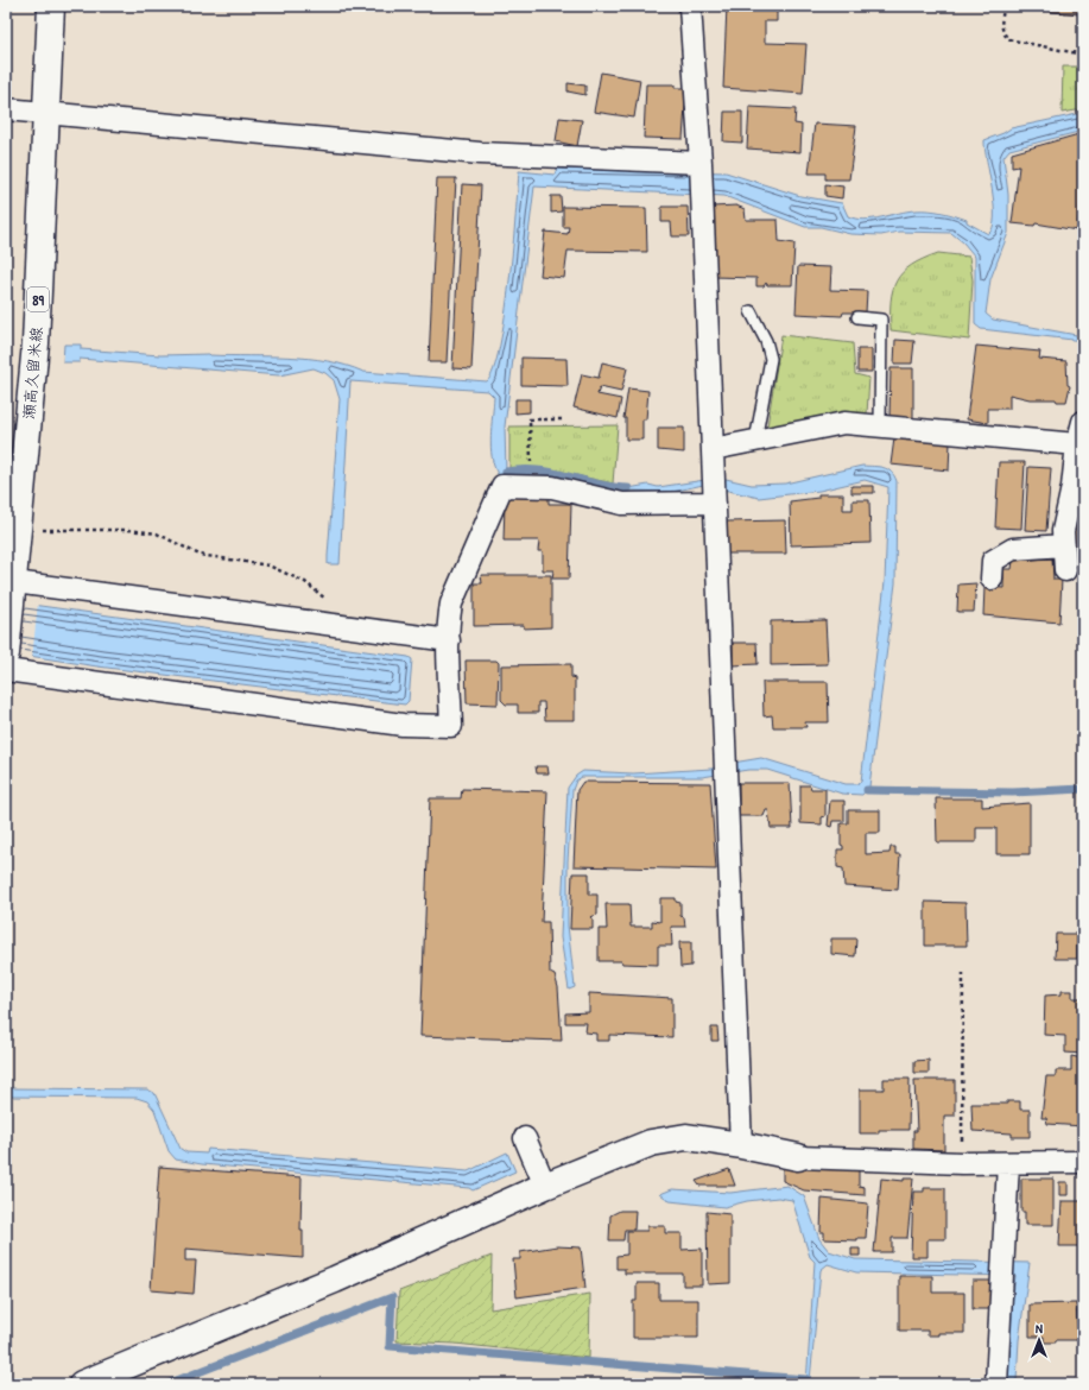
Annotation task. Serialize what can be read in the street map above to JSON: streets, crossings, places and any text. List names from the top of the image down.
{
  "streets": {
    "street": ["89", "瀬高久留米線"]
  },
  "north": "top"
}
